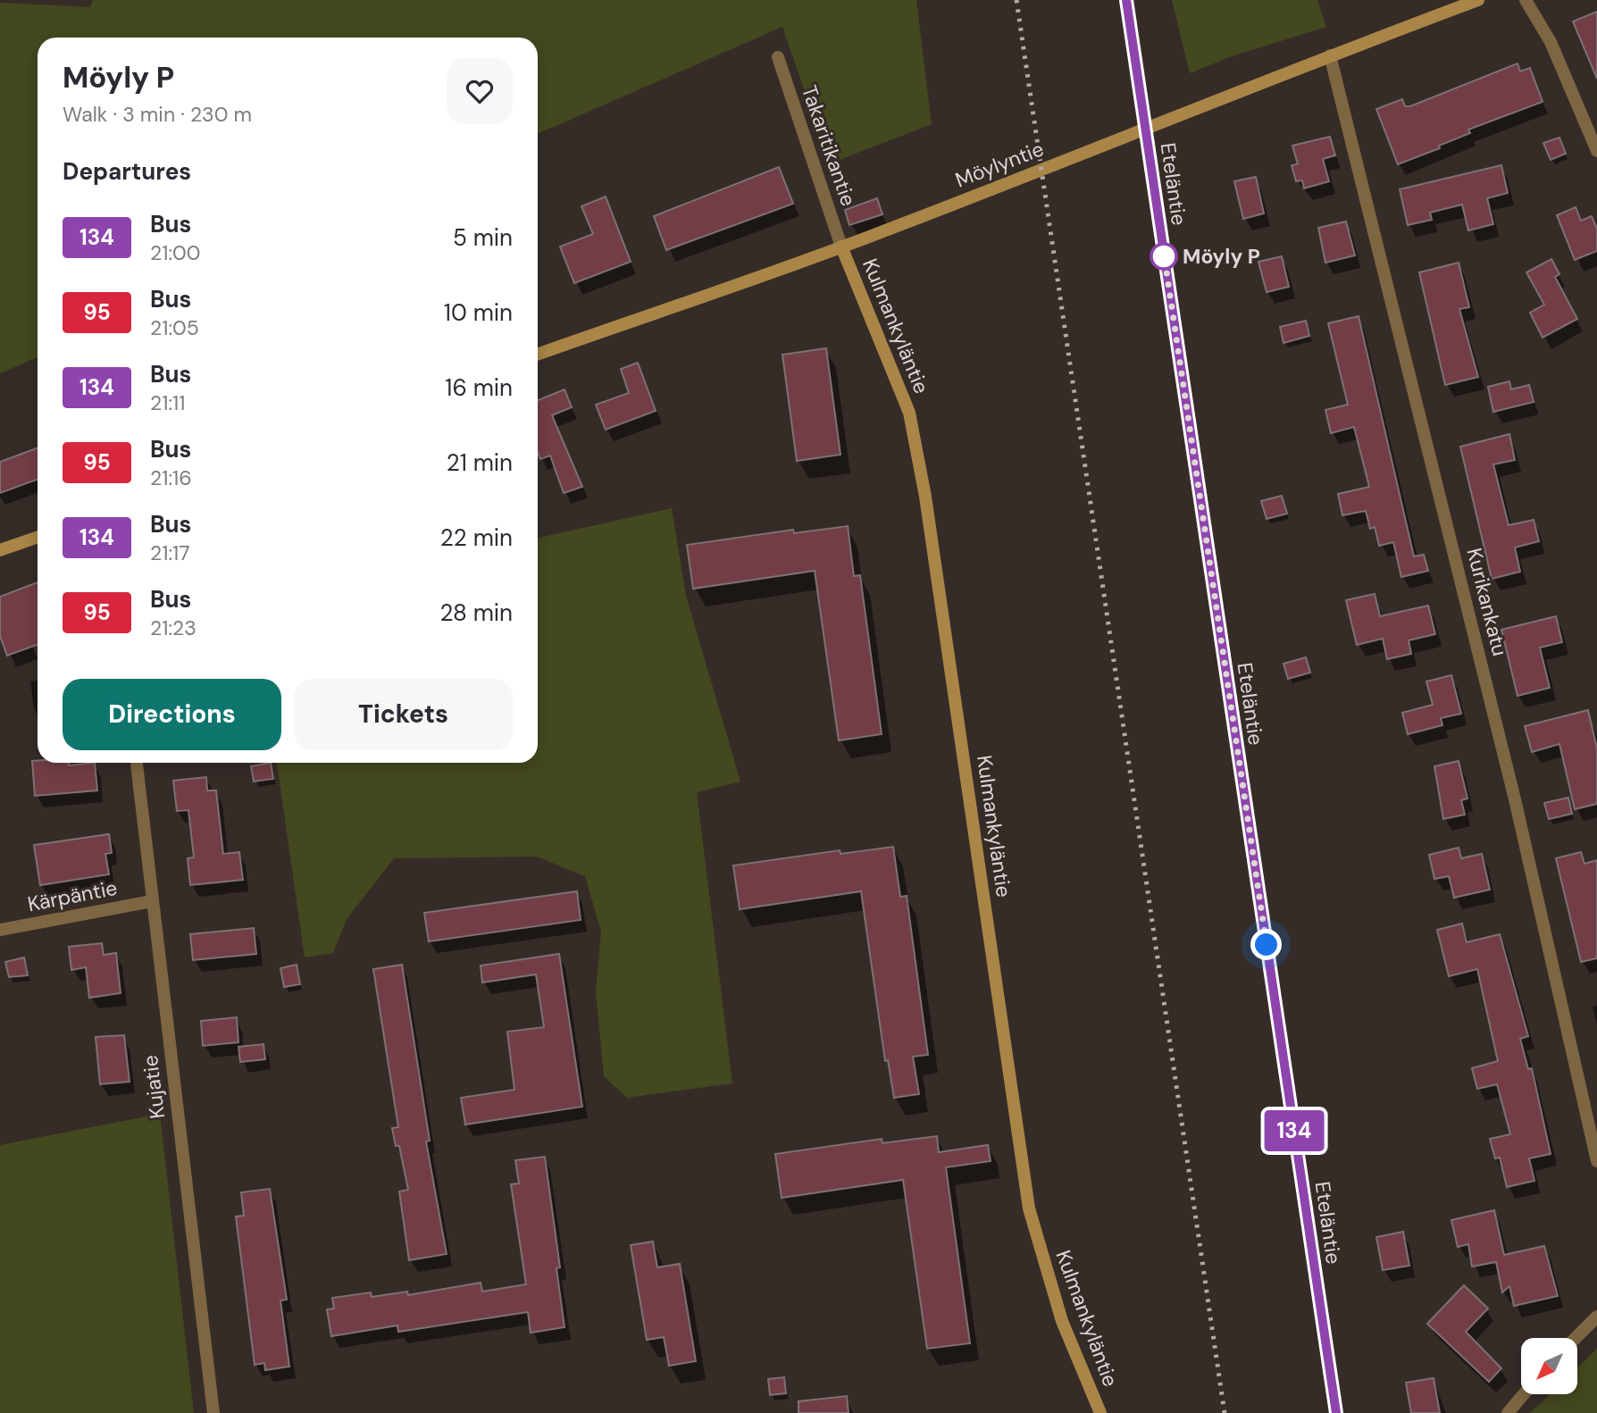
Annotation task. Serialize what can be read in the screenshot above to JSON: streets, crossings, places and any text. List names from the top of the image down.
{
  "streets": {
    "street": [
      "Takaritikantie",
      "Möylyntie",
      "Eteläntie",
      "Kulmankyläntie",
      "Kurikankatu",
      "Kärpäntie",
      "Kujatie"
    ]
  },
  "crossings": [
    ["Takaritikantie", "Möylyntie"],
    ["Takaritikantie", "Kulmankyläntie"],
    ["Möylyntie", "Eteläntie"],
    ["Möylyntie", "Kulmankyläntie"],
    ["Möylyntie", "Kurikankatu"],
    ["Kärpäntie", "Kujatie"]
  ],
  "places": ["Möyly P"],
  "lines": ["bus line 134"],
  "north": "bottom left",
  "page": {
    "on_map": "134",
    "heading": [
      ["Möyly P", "Walk · 3 min · 230 m"],
      "Departures"
    ],
    "list": [
      {
        "mark": "134",
        "name": "Bus",
        "note": "21:00",
        "value": "5 min"
      },
      {
        "mark": "95",
        "name": "Bus",
        "note": "21:05",
        "value": "10 min"
      },
      {
        "mark": "134",
        "name": "Bus",
        "note": "21:11",
        "value": "16 min"
      },
      {
        "mark": "95",
        "name": "Bus",
        "note": "21:16",
        "value": "21 min"
      },
      {
        "mark": "134",
        "name": "Bus",
        "note": "21:17",
        "value": "22 min"
      },
      {
        "mark": "95",
        "name": "Bus",
        "note": "21:23",
        "value": "28 min"
      }
    ],
    "buttons": ["Directions", "Tickets"]
  }
}
